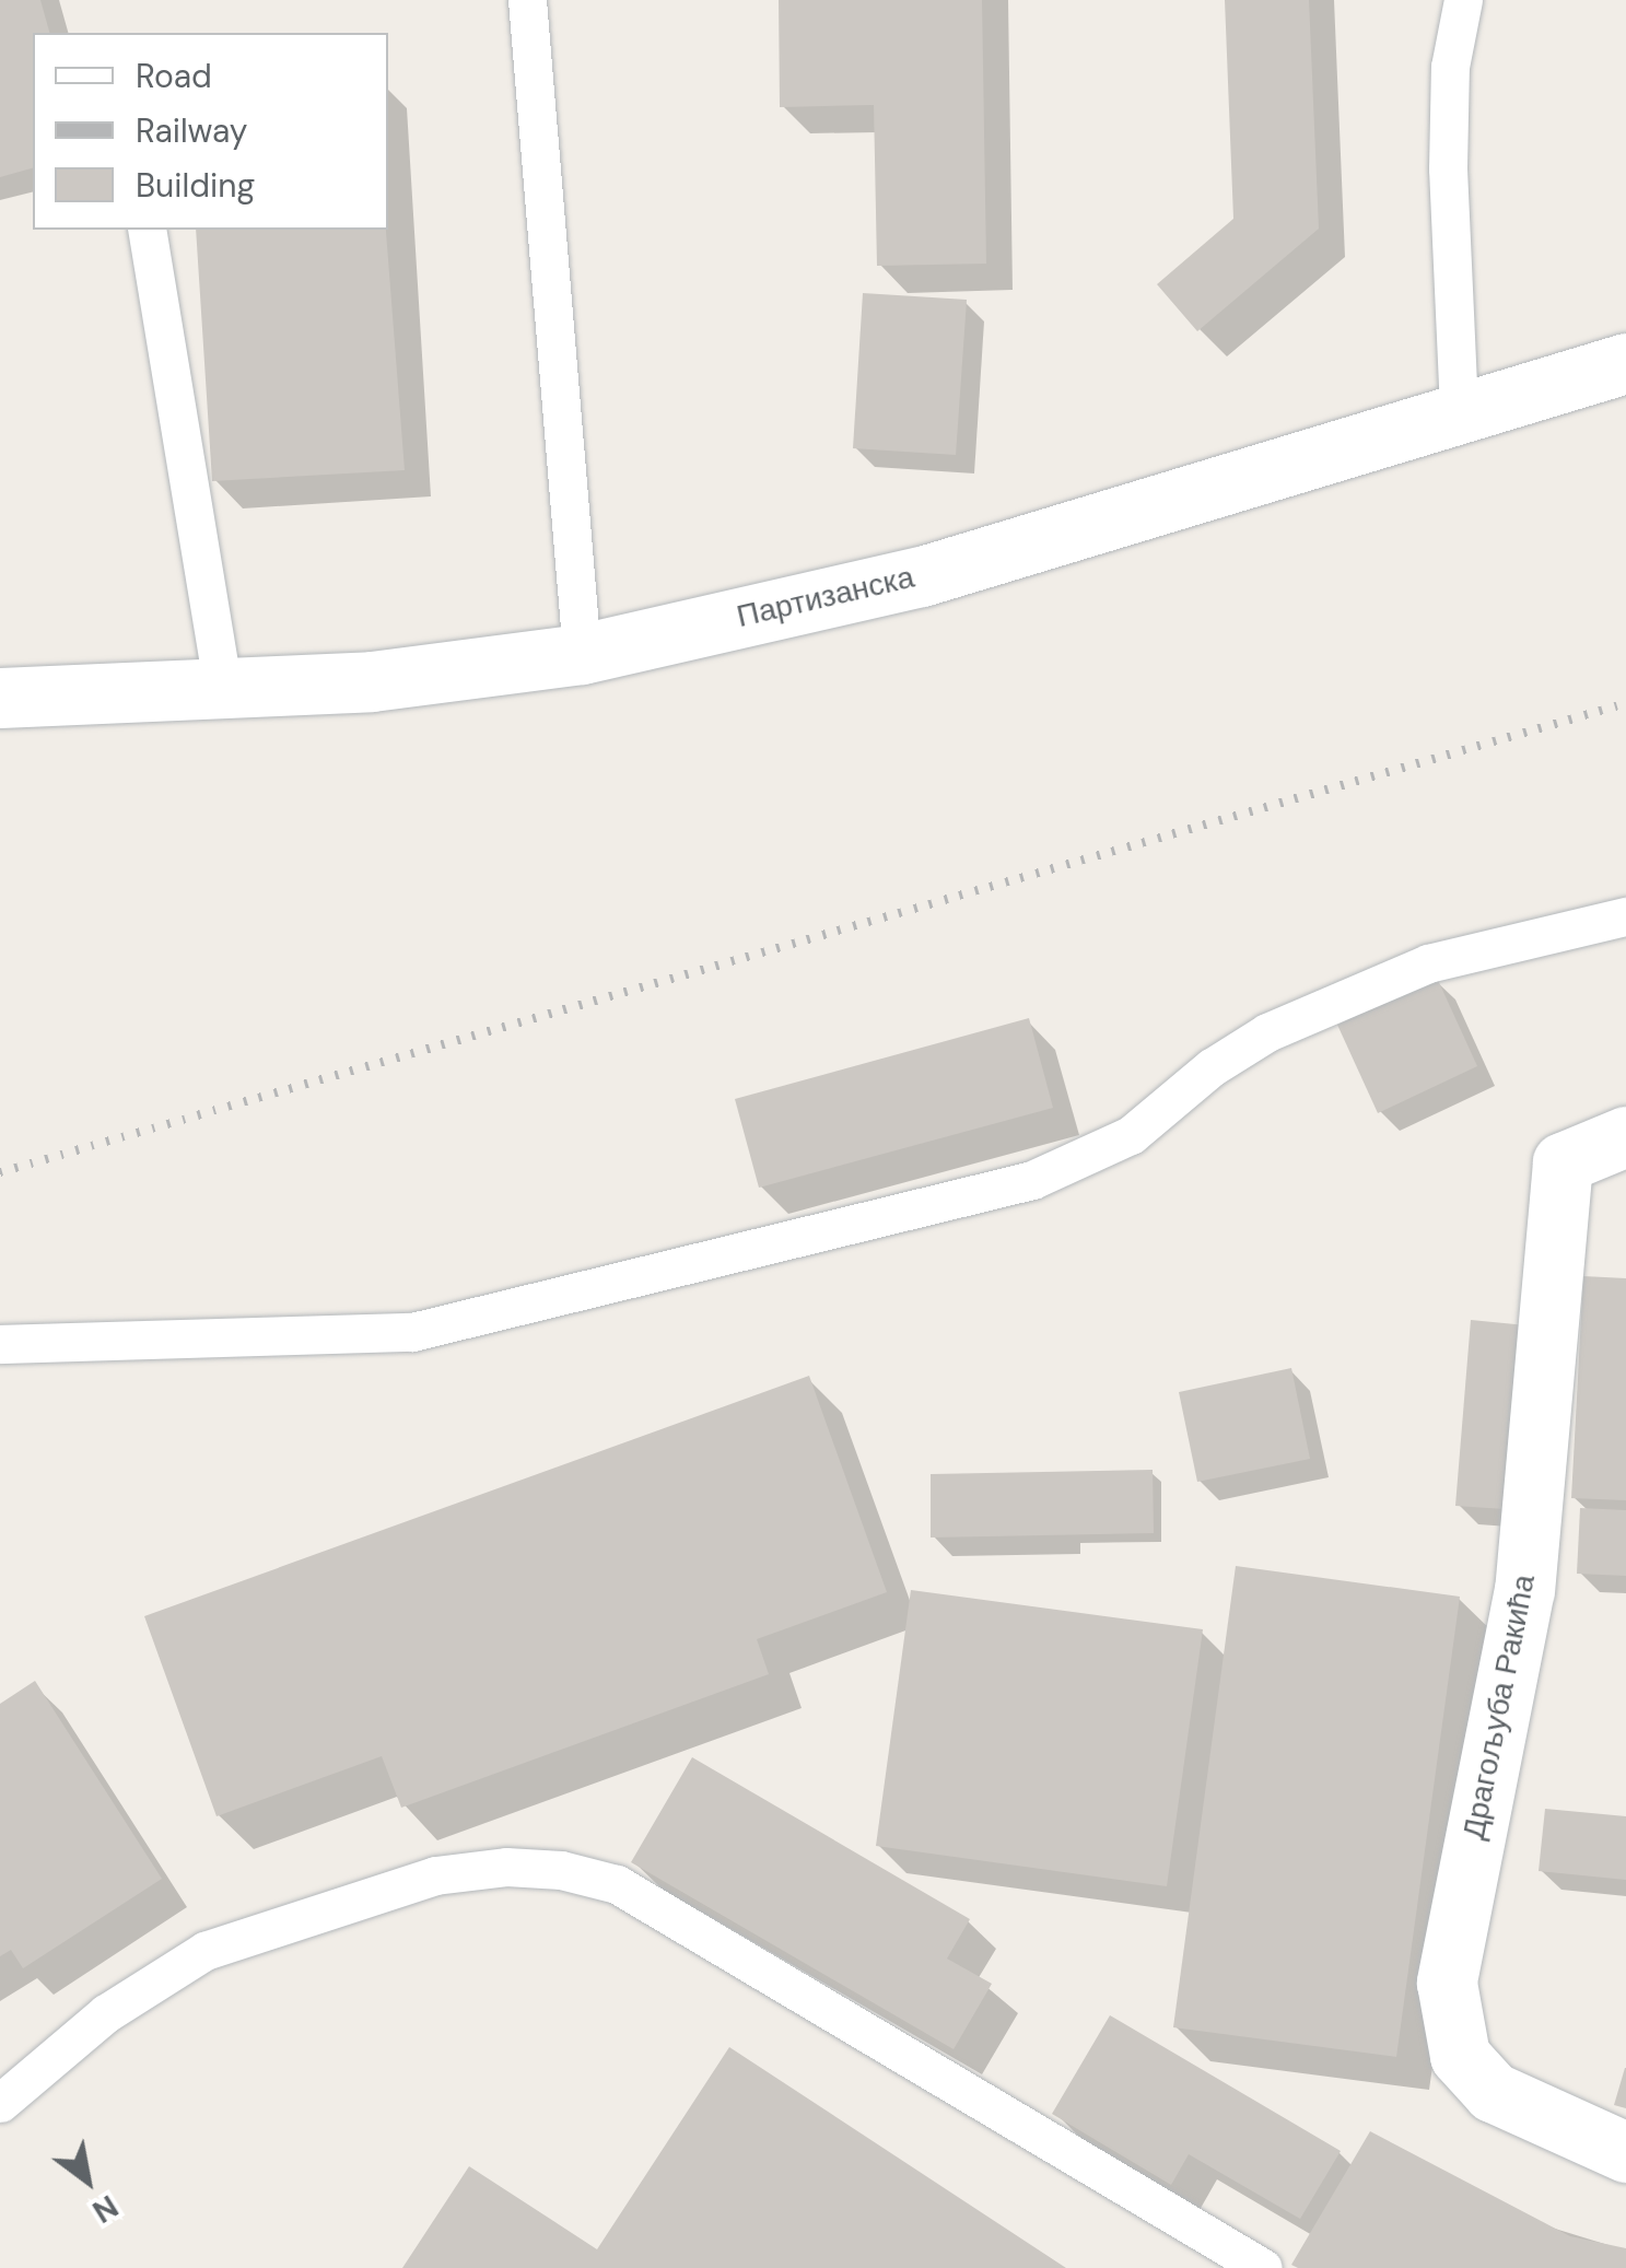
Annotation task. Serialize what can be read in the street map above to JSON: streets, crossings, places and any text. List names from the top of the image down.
{
  "streets": {
    "street": ["Партизанска", "Драгољуба Ракића"]
  },
  "legend": ["Road", "Railway", "Building"],
  "north": "bottom right"
}
